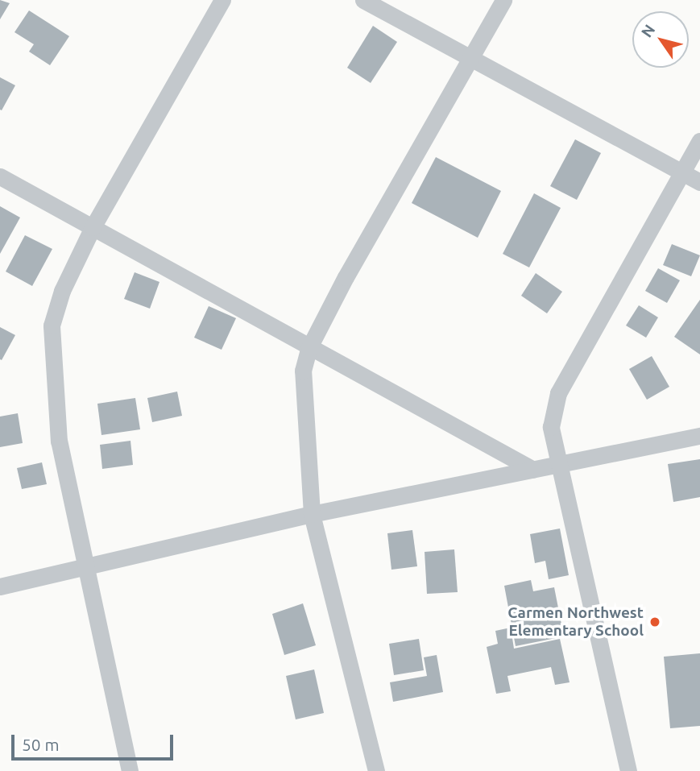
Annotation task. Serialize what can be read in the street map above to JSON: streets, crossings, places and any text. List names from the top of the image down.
{
  "places": ["Carmen Northwest Elementary School"],
  "scale_bar": "50 m",
  "north": "top left"
}
